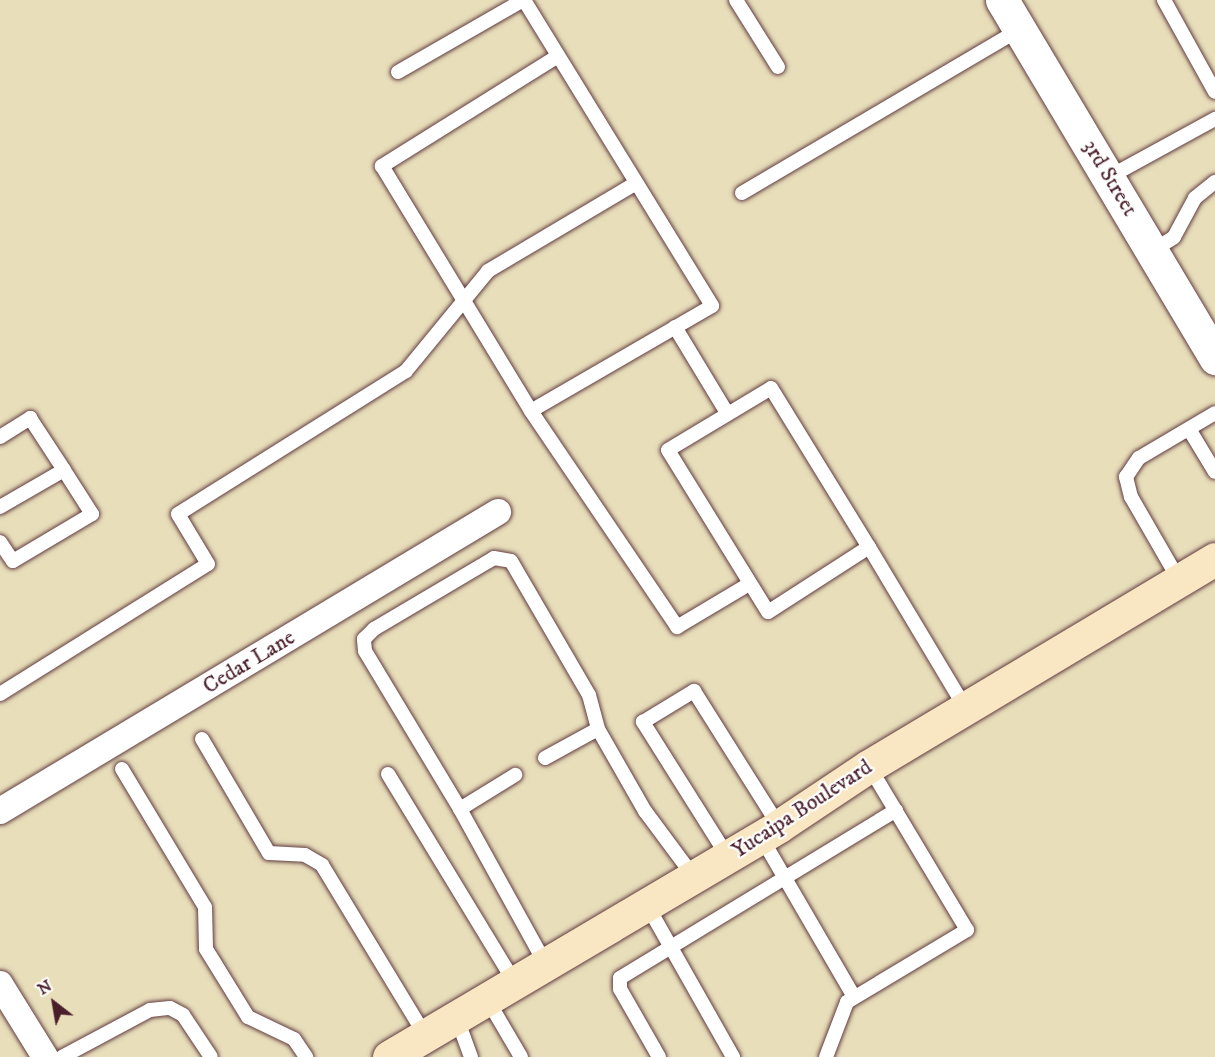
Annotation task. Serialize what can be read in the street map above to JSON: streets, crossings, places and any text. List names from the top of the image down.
{
  "streets": {
    "main road": ["Yucaipa Boulevard"],
    "street": ["3rd Street", "Cedar Lane"]
  },
  "north": "top left"
}
